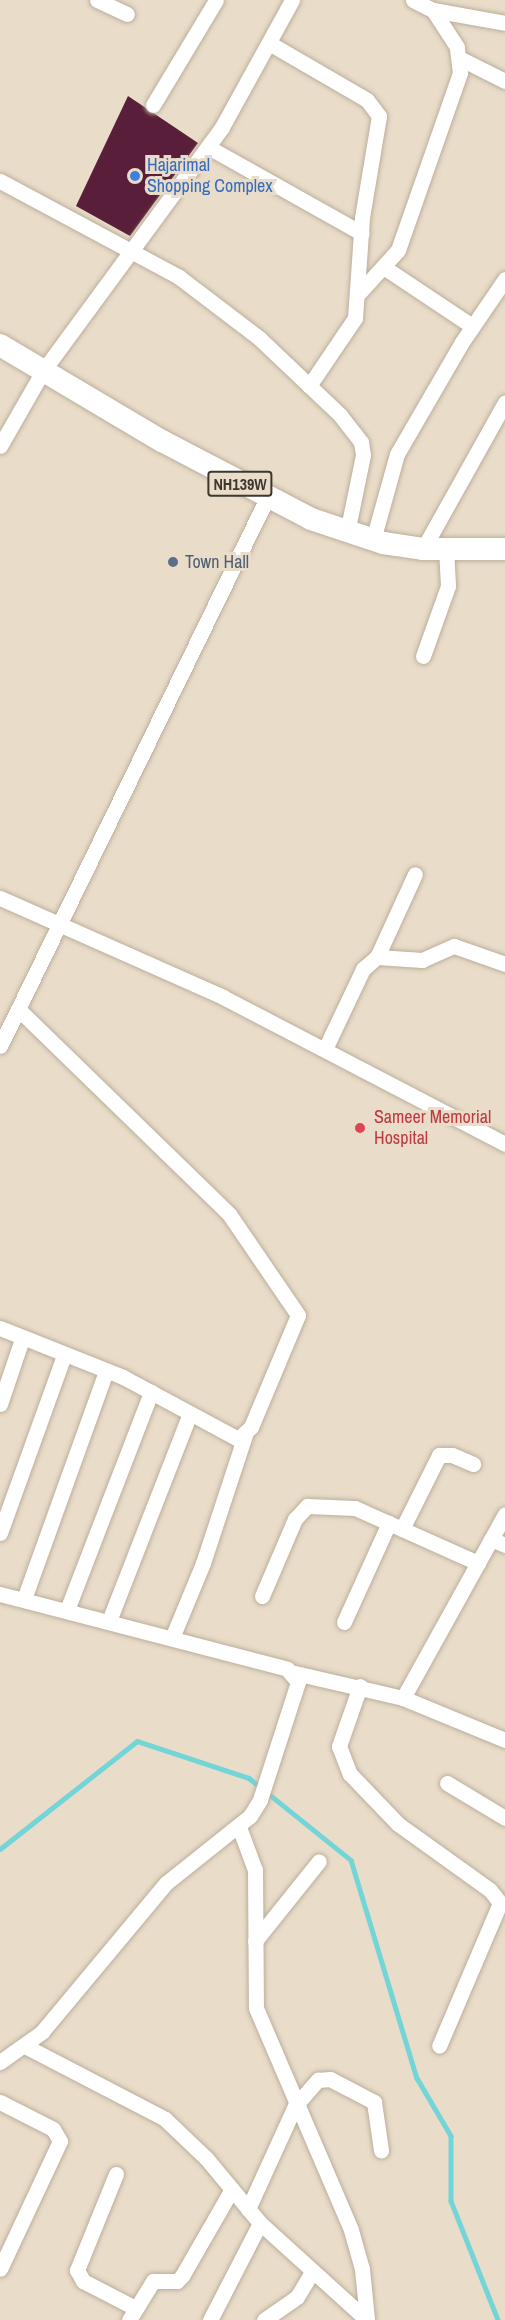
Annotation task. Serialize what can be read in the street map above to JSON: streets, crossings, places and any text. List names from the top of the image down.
{
  "streets": {
    "highway": ["NH139W"]
  },
  "places": ["Hajarimal Shopping Complex", "Town Hall", "Sameer Memorial Hospital"]
}
